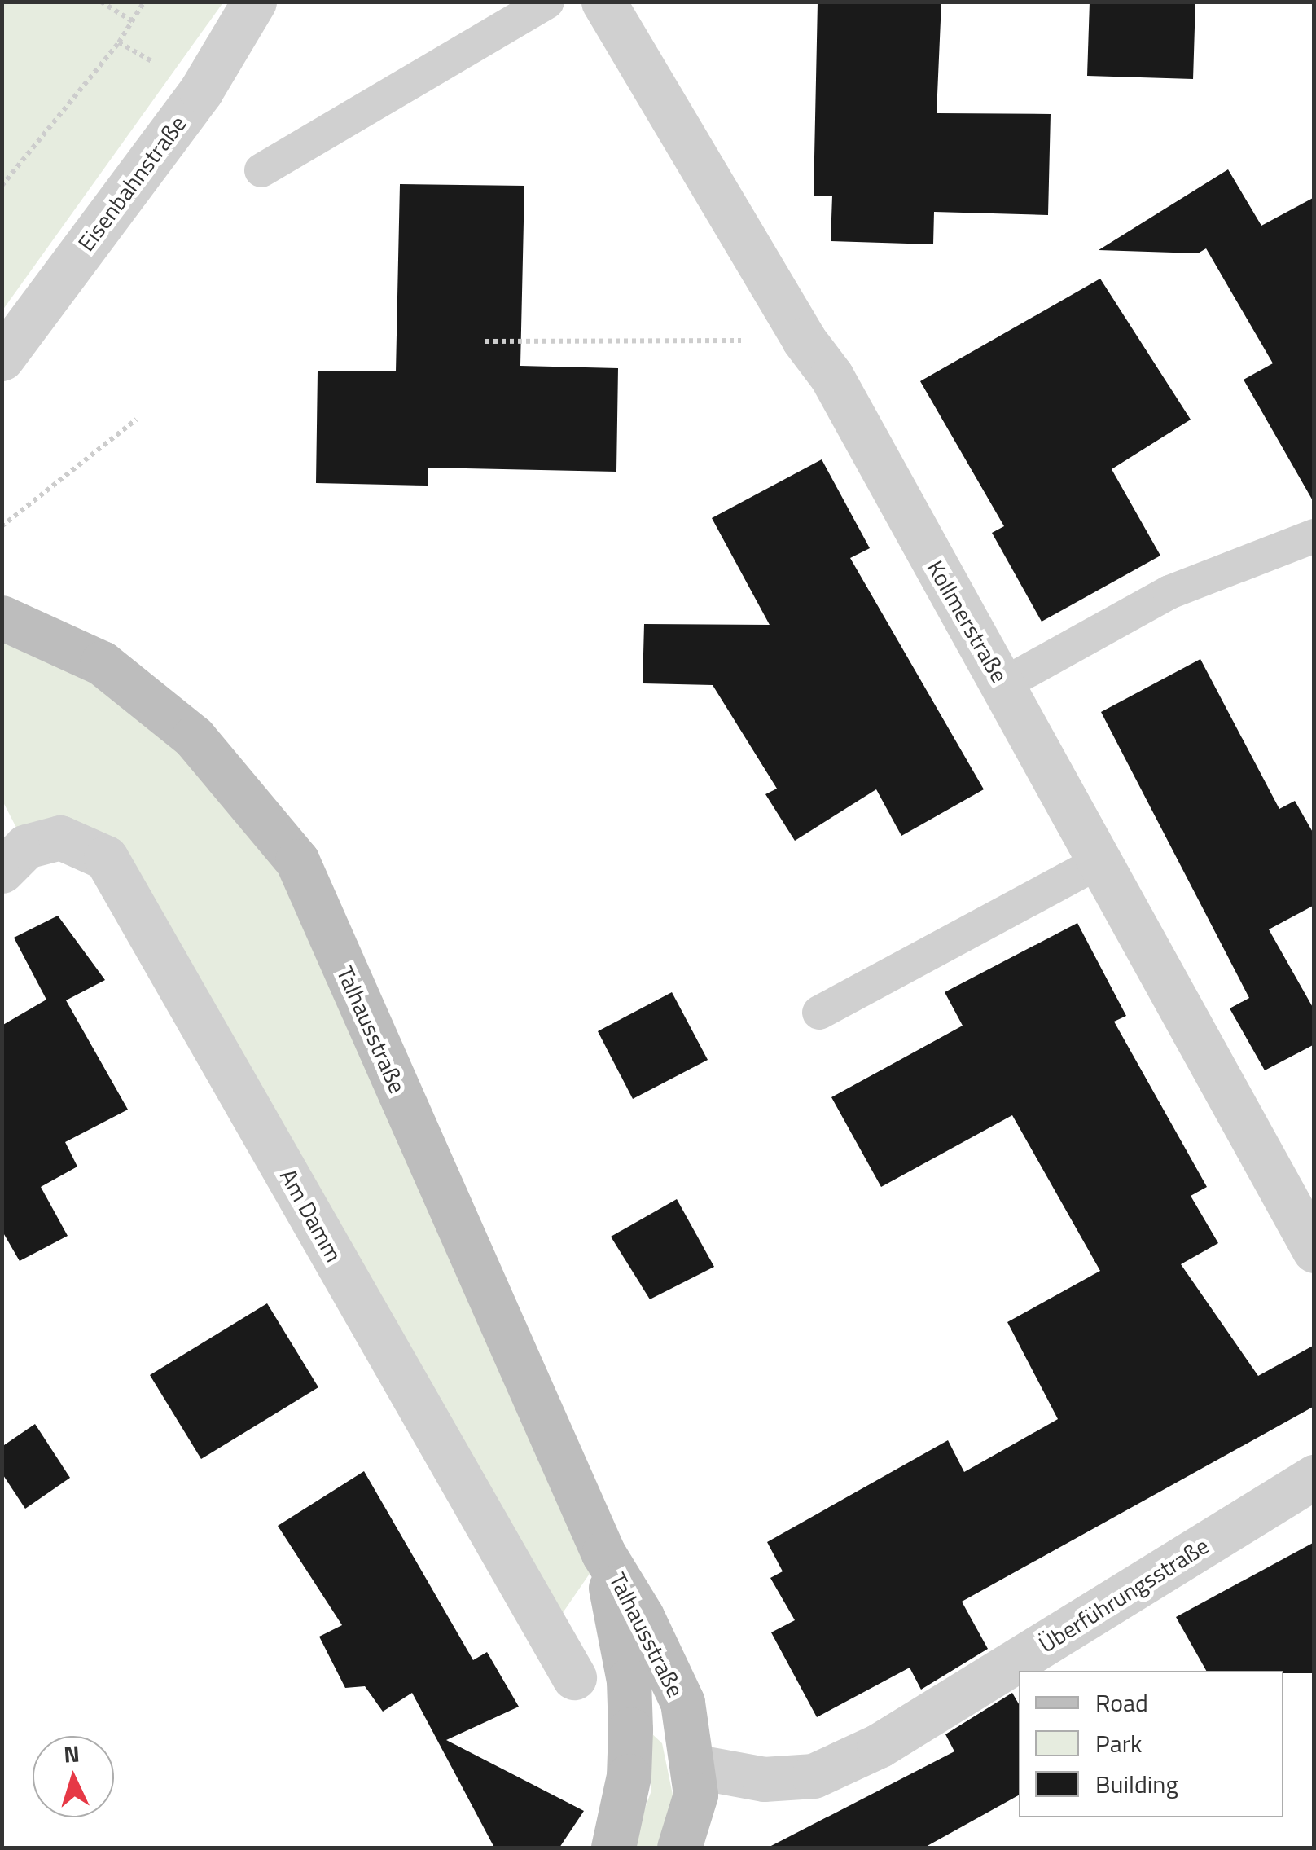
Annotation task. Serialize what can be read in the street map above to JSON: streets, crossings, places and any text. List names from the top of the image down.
{
  "streets": {
    "main road": ["Talhausstraße"],
    "street": [
      "Eisenbahnstraße",
      "Kollmerstraße",
      "Am Damm",
      "Überführungsstraße"
    ]
  },
  "crossings": [
    ["Talhausstraße", "Überführungsstraße"]
  ],
  "legend": ["Road", "Park", "Building"],
  "north": "top"
}
